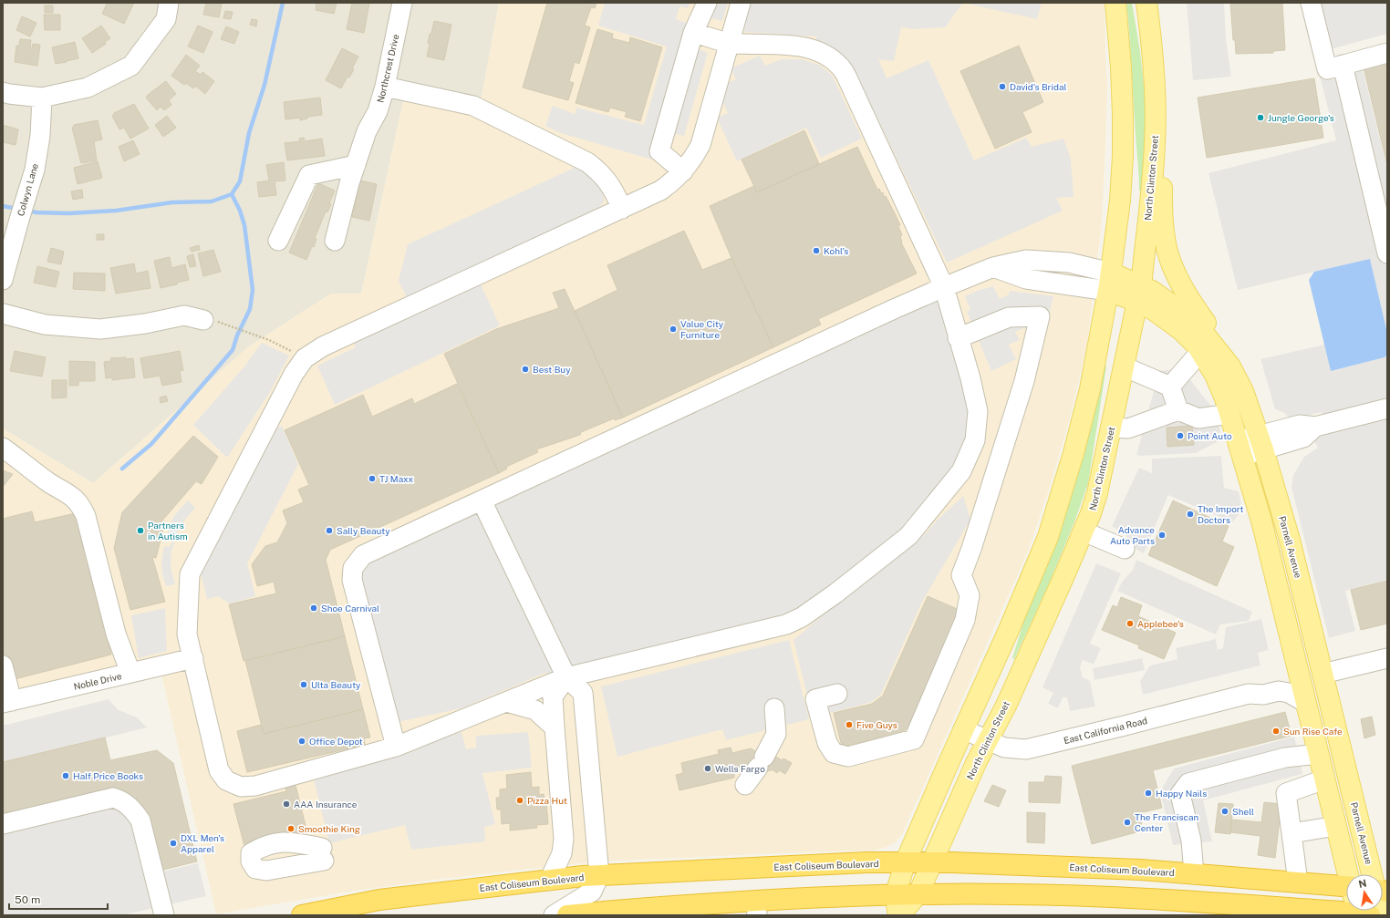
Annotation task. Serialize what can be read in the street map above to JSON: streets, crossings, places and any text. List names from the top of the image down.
{
  "streets": {
    "highway": ["East Coliseum Boulevard"],
    "main road": ["North Clinton Street", "Parnell Avenue"],
    "street": [
      "Northcrest Drive",
      "Colwyn Lane",
      "Noble Drive",
      "East California Road"
    ]
  },
  "crossings": [
    ["North Clinton Street", "Parnell Avenue"],
    ["North Clinton Street", "East California Road"],
    ["North Clinton Street", "East Coliseum Boulevard"],
    ["Parnell Avenue", "East California Road"]
  ],
  "places": [
    "David's Bridal",
    "Jungle George's",
    "Kohl's",
    "Value City Furniture",
    "Best Buy",
    "Point Auto",
    "TJ Maxx",
    "The Import Doctors",
    "Partners in Autism",
    "Sally Beauty",
    "Advance Auto Parts",
    "Shoe Carnival",
    "Applebee's",
    "Ulta Beauty",
    "Five Guys",
    "Sun Rise Cafe",
    "Office Depot",
    "Wells Fargo",
    "Half Price Books",
    "Happy Nails",
    "Pizza Hut",
    "AAA Insurance",
    "Shell",
    "The Franciscan Center",
    "Smoothie King",
    "DXL Men's Apparel"
  ],
  "scale_bar": "50 m",
  "north": "top"
}
